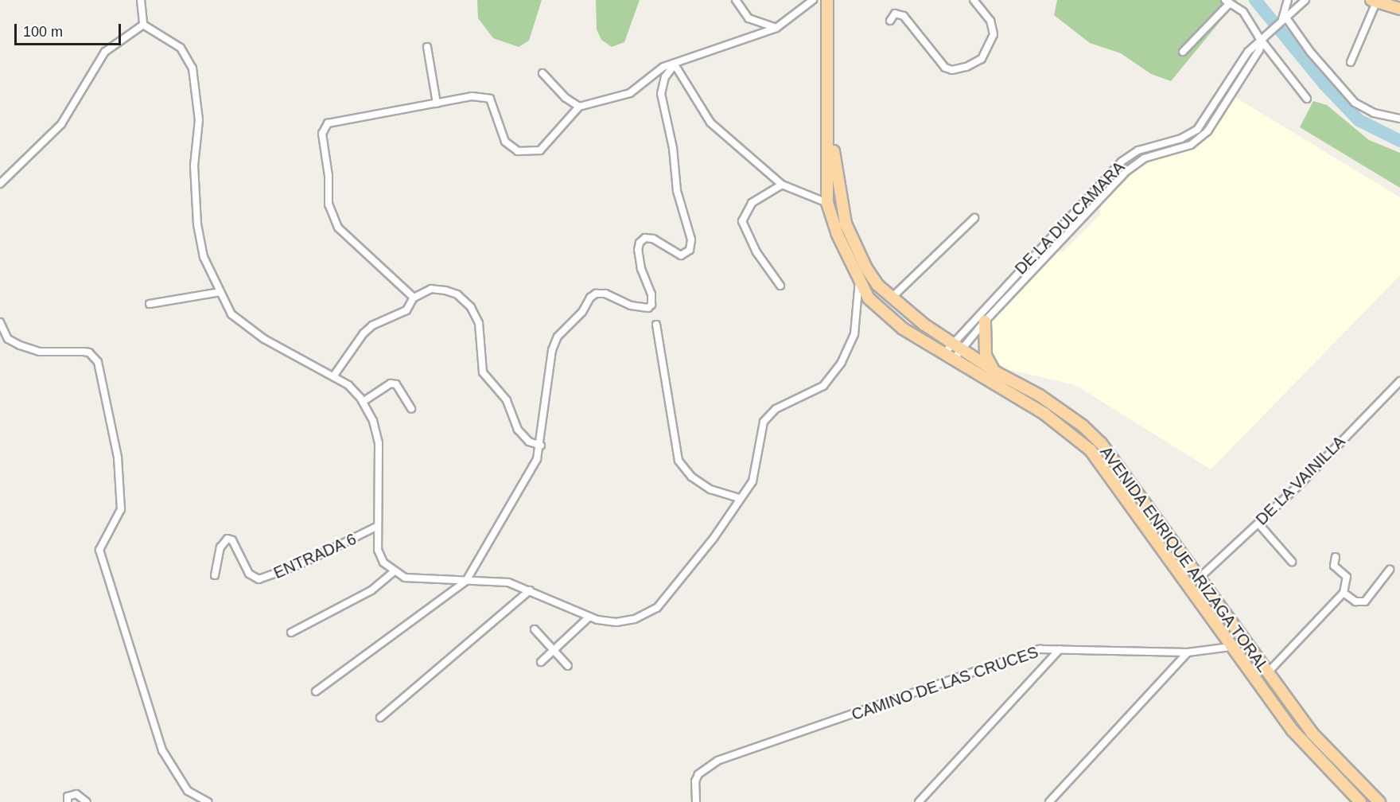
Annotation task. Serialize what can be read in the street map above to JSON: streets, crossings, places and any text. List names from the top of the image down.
{
  "streets": {
    "main road": ["AVENIDA ENRIQUE ARÍZAGA TORAL"],
    "street": [
      "DE LA DULCAMARA",
      "DE LA VAINILLA",
      "ENTRADA 6",
      "CAMINO DE LAS CRUCES"
    ]
  },
  "crossings": [
    ["DE LA DULCAMARA", "AVENIDA ENRIQUE ARÍZAGA TORAL"],
    ["DE LA VAINILLA", "AVENIDA ENRIQUE ARÍZAGA TORAL"],
    ["AVENIDA ENRIQUE ARÍZAGA TORAL", "CAMINO DE LAS CRUCES"]
  ],
  "scale_bar": "100 m"
}
